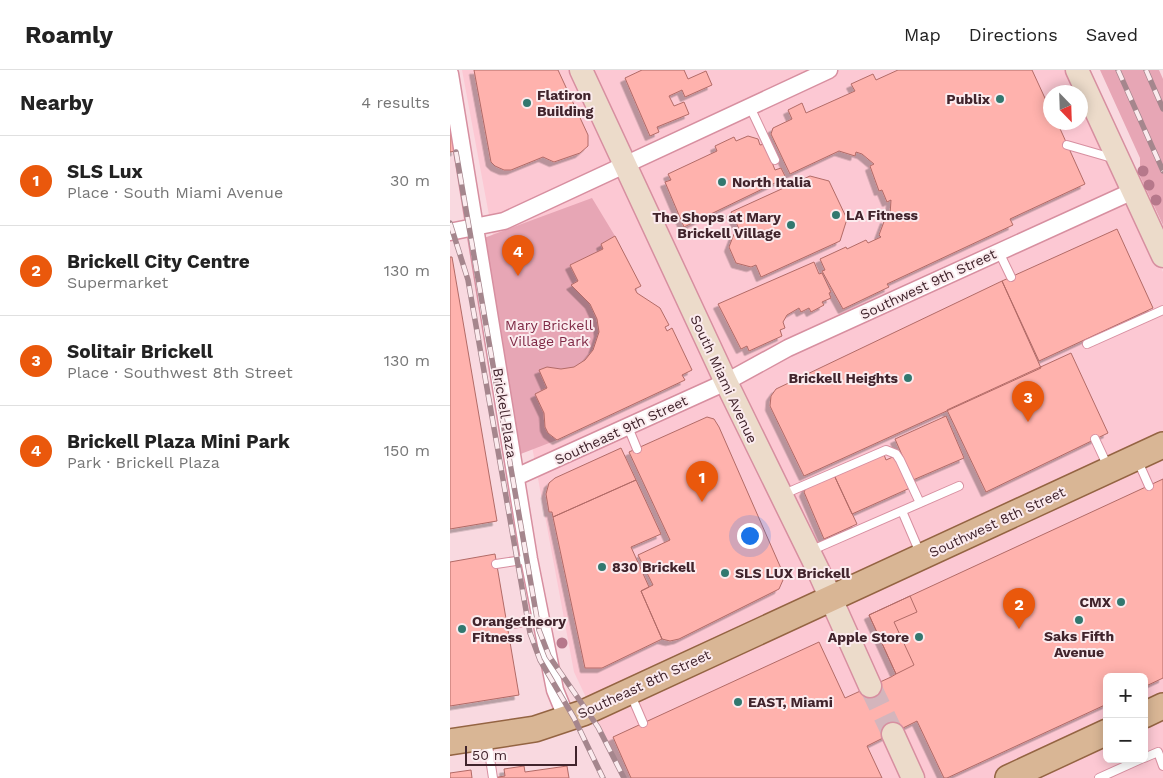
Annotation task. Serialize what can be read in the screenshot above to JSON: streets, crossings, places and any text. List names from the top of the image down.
{
  "streets": {
    "main road": ["South Miami Avenue", "Southwest 8th Street", "Southeast 8th Street"],
    "street": ["Southwest 9th Street", "Brickell Plaza", "Southeast 9th Street"]
  },
  "crossings": [
    ["Southwest 9th Street", "South Miami Avenue"],
    ["Southwest 9th Street", "Southeast 9th Street"],
    ["South Miami Avenue", "Southeast 9th Street"],
    ["South Miami Avenue", "Southwest 8th Street"],
    ["South Miami Avenue", "Southeast 8th Street"],
    ["Brickell Plaza", "Southeast 9th Street"],
    ["Brickell Plaza", "Southeast 8th Street"],
    ["Southwest 8th Street", "Southeast 8th Street"]
  ],
  "parks": ["Mary Brickell Village Park"],
  "places": [
    "Publix",
    "Flatiron Building",
    "North Italia",
    "LA Fitness",
    "The Shops at Mary Brickell Village",
    "Brickell Heights",
    "830 Brickell",
    "SLS LUX Brickell",
    "CMX",
    "Saks Fifth Avenue",
    "Orangetheory Fitness",
    "Apple Store",
    "EAST, Miami"
  ],
  "scale_bar": "50 m",
  "north": "bottom right",
  "page": {
    "header": "Roamly",
    "nav": ["Map", "Directions", "Saved"],
    "heading": ["Nearby", "4 results"],
    "list": [
      {
        "mark": "1",
        "name": "SLS Lux",
        "note": "Place · South Miami Avenue",
        "value": "30 m"
      },
      {
        "mark": "2",
        "name": "Brickell City Centre",
        "note": "Supermarket",
        "value": "130 m"
      },
      {
        "mark": "3",
        "name": "Solitair Brickell",
        "note": "Place · Southwest 8th Street",
        "value": "130 m"
      },
      {
        "mark": "4",
        "name": "Brickell Plaza Mini Park",
        "note": "Park · Brickell Plaza",
        "value": "150 m"
      }
    ],
    "pins": [
      "4",
      "3",
      "1",
      "2"
    ],
    "map_buttons": ["+", "−"],
    "scale": "50 m"
  }
}
